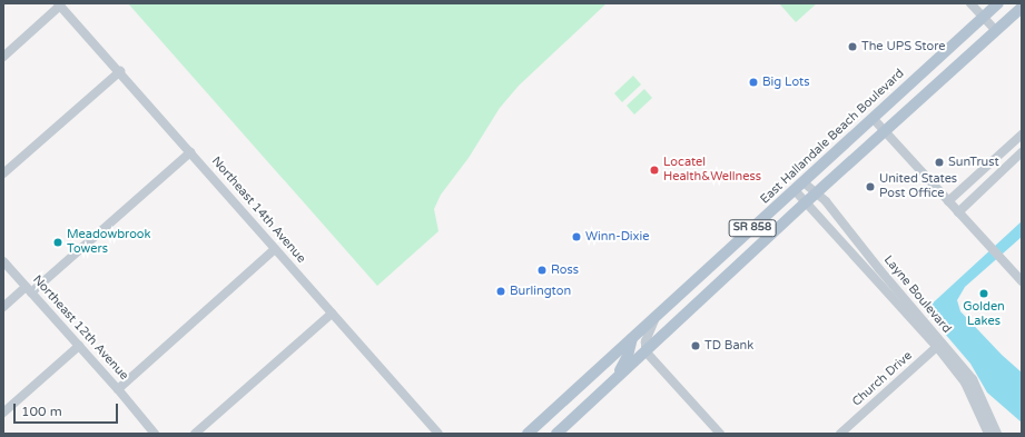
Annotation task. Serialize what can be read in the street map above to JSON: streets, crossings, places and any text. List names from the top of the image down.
{
  "streets": {
    "main road": ["East Hallandale Beach Boulevard", "SR 858"],
    "street": [
      "Northeast 14th Avenue",
      "Layne Boulevard",
      "Northeast 12th Avenue",
      "Church Drive"
    ]
  },
  "crossings": [
    ["East Hallandale Beach Boulevard", "Layne Boulevard"],
    ["SR 858", "Layne Boulevard"],
    ["Layne Boulevard", "Church Drive"]
  ],
  "places": [
    "The UPS Store",
    "Big Lots",
    "SunTrust",
    "Locatel Health&Wellness",
    "United States Post Office",
    "Winn-Dixie",
    "Meadowbrook Towers",
    "Ross",
    "Burlington",
    "Golden Lakes",
    "TD Bank"
  ],
  "scale_bar": "100 m"
}
